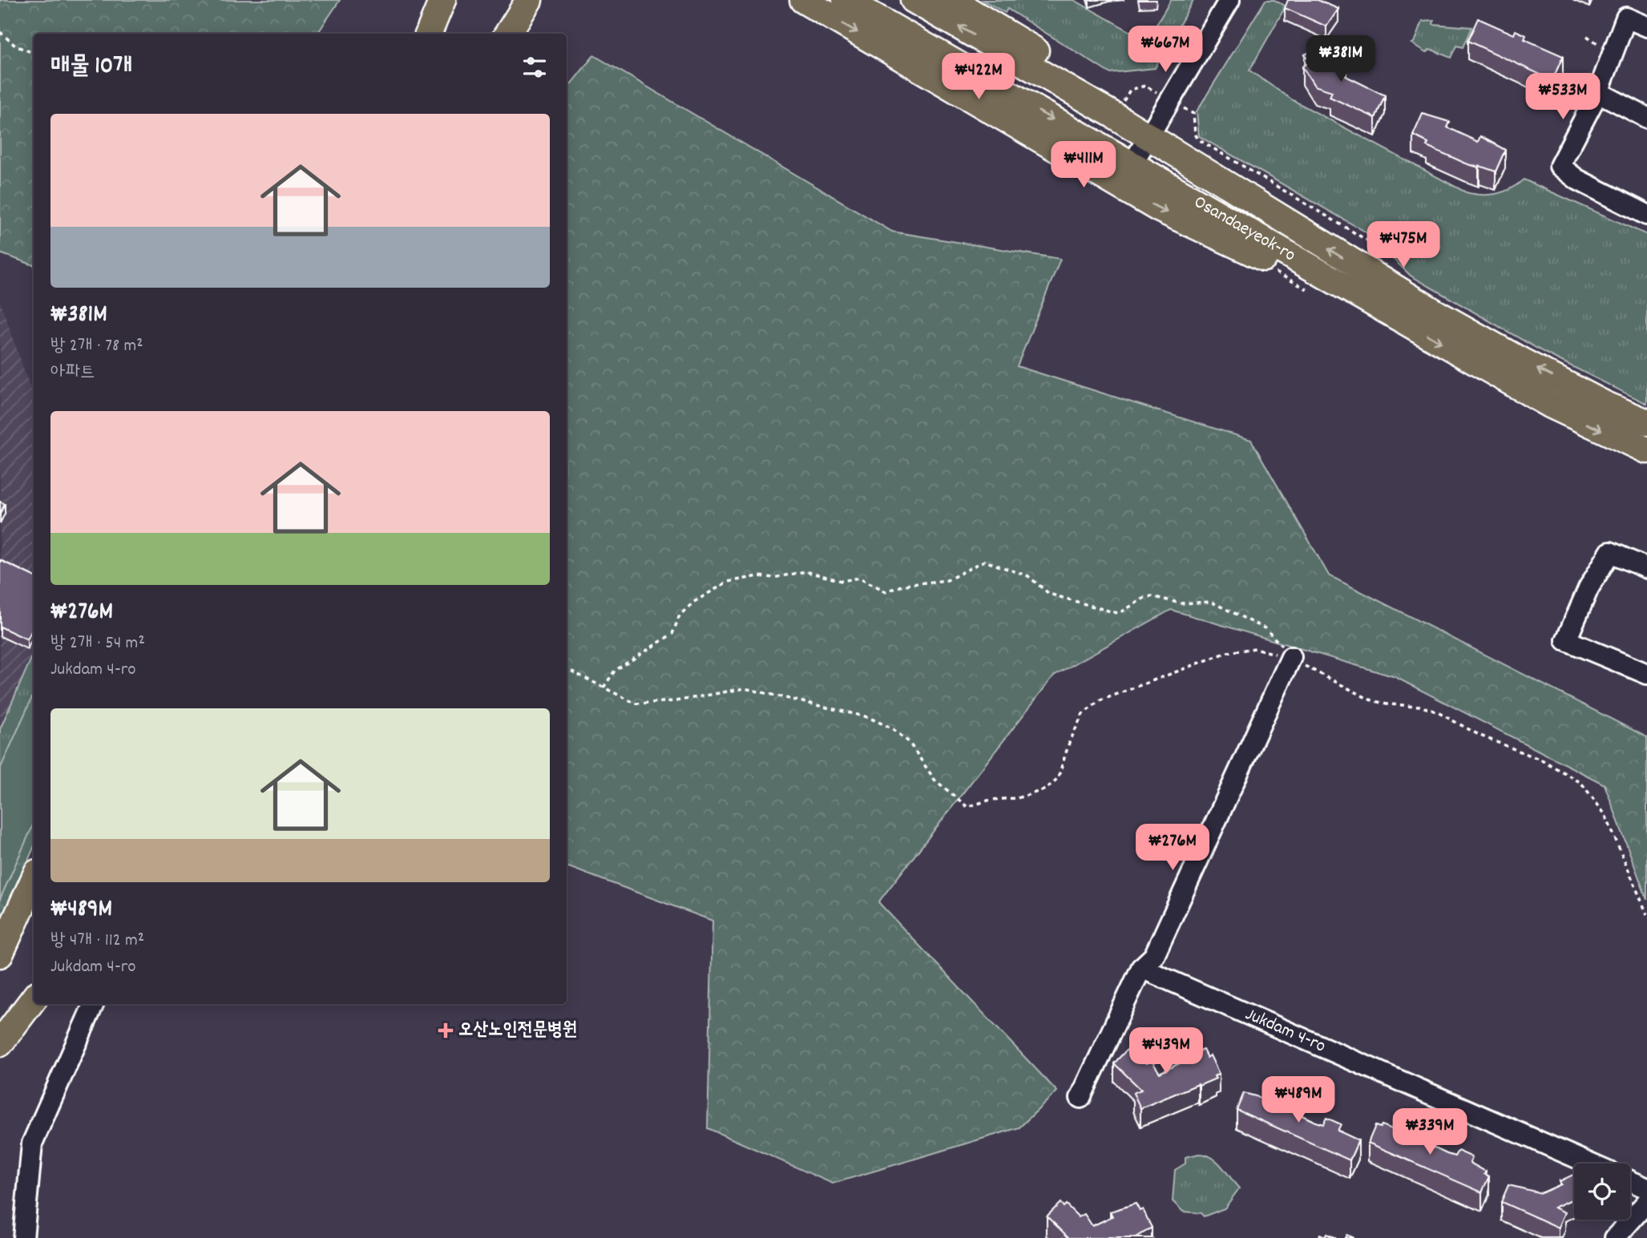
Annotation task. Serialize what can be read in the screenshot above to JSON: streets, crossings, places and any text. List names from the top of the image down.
{
  "streets": {
    "main road": ["Osandaeyeok-ro"],
    "street": ["Jukdam 4-ro"]
  },
  "places": {
    "health": ["오산노인전문병원"]
  },
  "page": {
    "price": [
      "₩667M",
      "₩381M",
      "₩422M",
      "₩533M",
      "₩411M",
      "₩475M",
      "₩276M",
      "₩439M",
      "₩489M",
      "₩339M"
    ],
    "heading": "매물 10개",
    "list": [
      {
        "name": "₩381M",
        "note": "방 2개 · 78 m² · 아파트"
      },
      {
        "name": "₩276M",
        "note": "방 2개 · 54 m² · Jukdam 4-ro"
      },
      {
        "name": "₩489M",
        "note": "방 4개 · 112 m² · Jukdam 4-ro"
      }
    ]
  }
}
